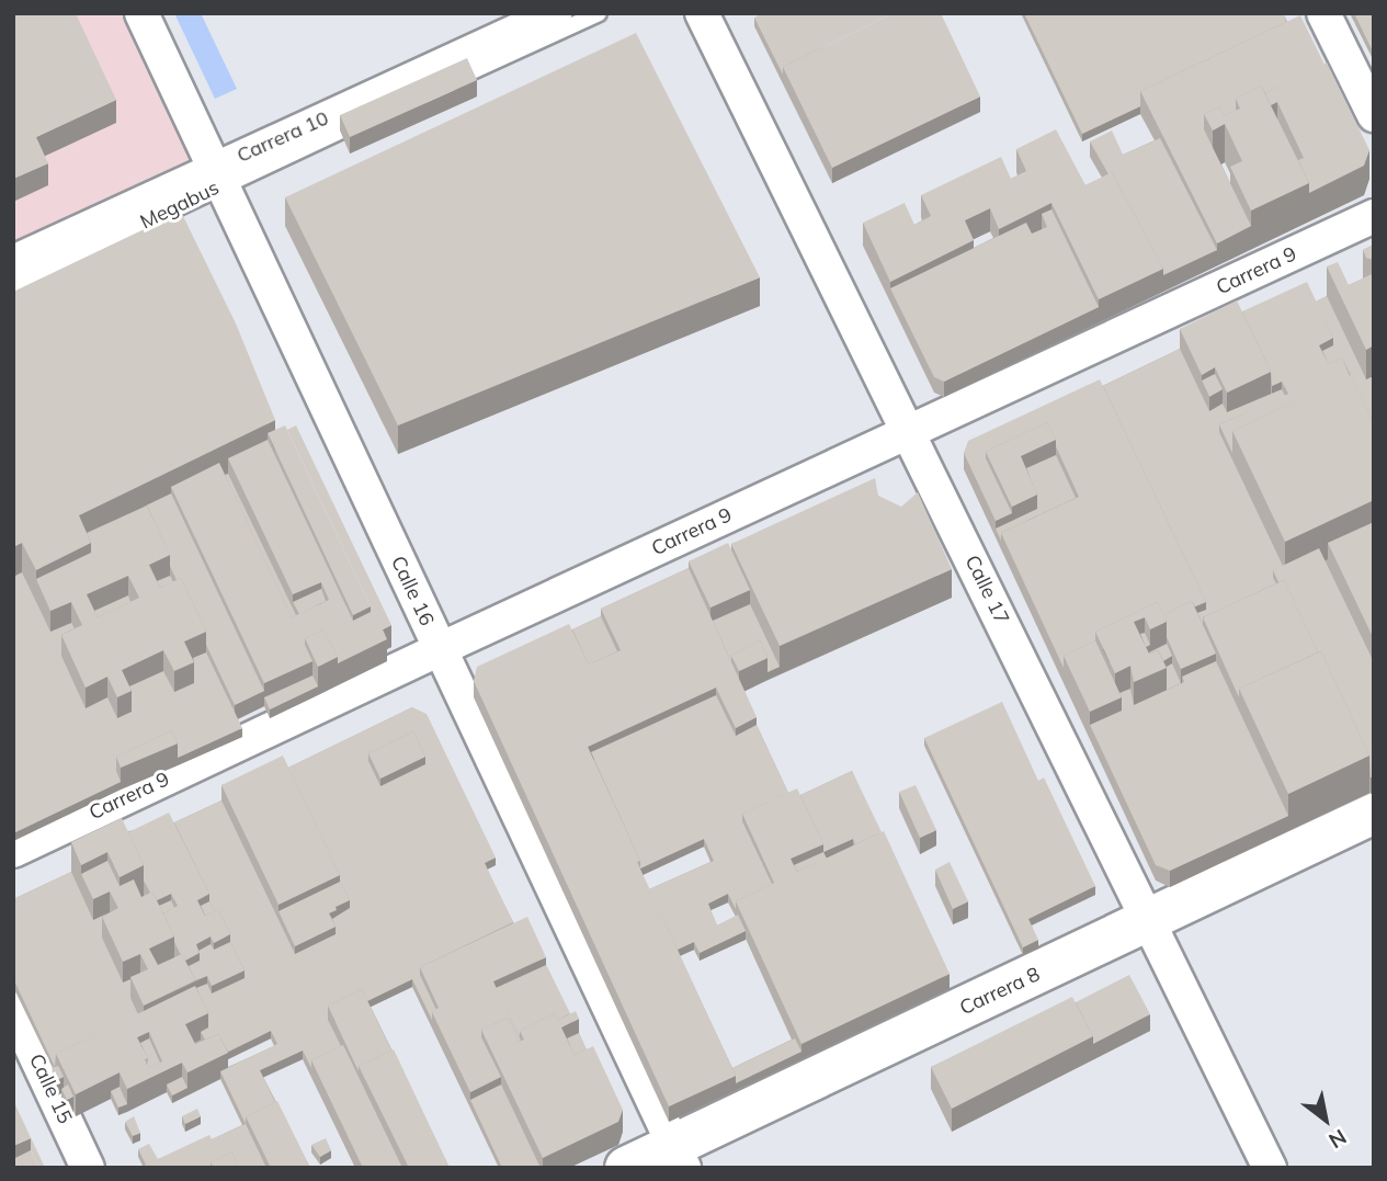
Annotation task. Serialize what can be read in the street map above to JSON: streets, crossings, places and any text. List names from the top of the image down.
{
  "streets": {
    "main road": ["Carrera 8"],
    "street": [
      "Carrera 10",
      "Carrera 9",
      "Calle 17",
      "Calle 16",
      "Calle 15"
    ],
    "lane": ["Megabus"]
  },
  "crossings": [
    ["Carrera 10", "Megabus"],
    ["Carrera 10", "Calle 16"],
    ["Megabus", "Calle 16"],
    ["Carrera 9", "Calle 17"],
    ["Carrera 9", "Calle 16"],
    ["Calle 17", "Carrera 8"],
    ["Calle 16", "Carrera 8"]
  ],
  "north": "bottom right"
}
